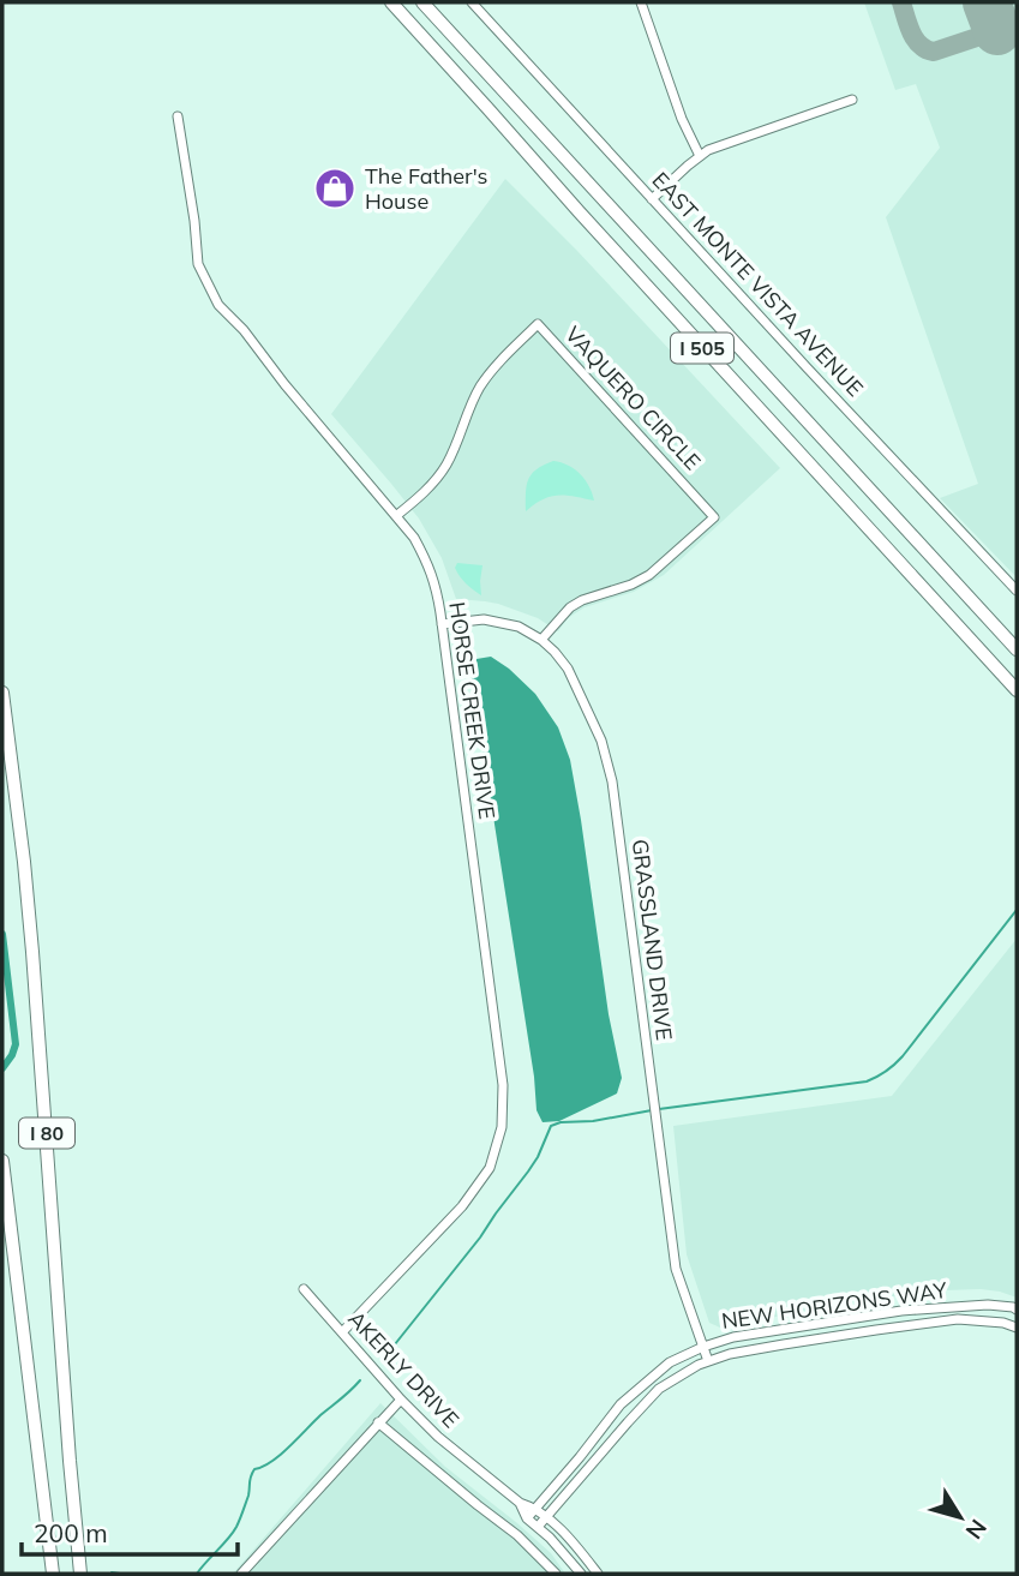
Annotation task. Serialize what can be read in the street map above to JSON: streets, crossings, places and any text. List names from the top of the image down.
{
  "streets": {
    "highway": ["I 505", "I 80"],
    "street": [
      "EAST MONTE VISTA AVENUE",
      "VAQUERO CIRCLE",
      "HORSE CREEK DRIVE",
      "GRASSLAND DRIVE",
      "NEW HORIZONS WAY",
      "AKERLY DRIVE"
    ]
  },
  "crossings": [
    ["VAQUERO CIRCLE", "HORSE CREEK DRIVE"],
    ["VAQUERO CIRCLE", "GRASSLAND DRIVE"],
    ["HORSE CREEK DRIVE", "GRASSLAND DRIVE"],
    ["HORSE CREEK DRIVE", "AKERLY DRIVE"],
    ["GRASSLAND DRIVE", "NEW HORIZONS WAY"],
    ["NEW HORIZONS WAY", "AKERLY DRIVE"]
  ],
  "places": {
    "shop": ["The Father's House"]
  },
  "scale_bar": "200 m",
  "north": "bottom right"
}
